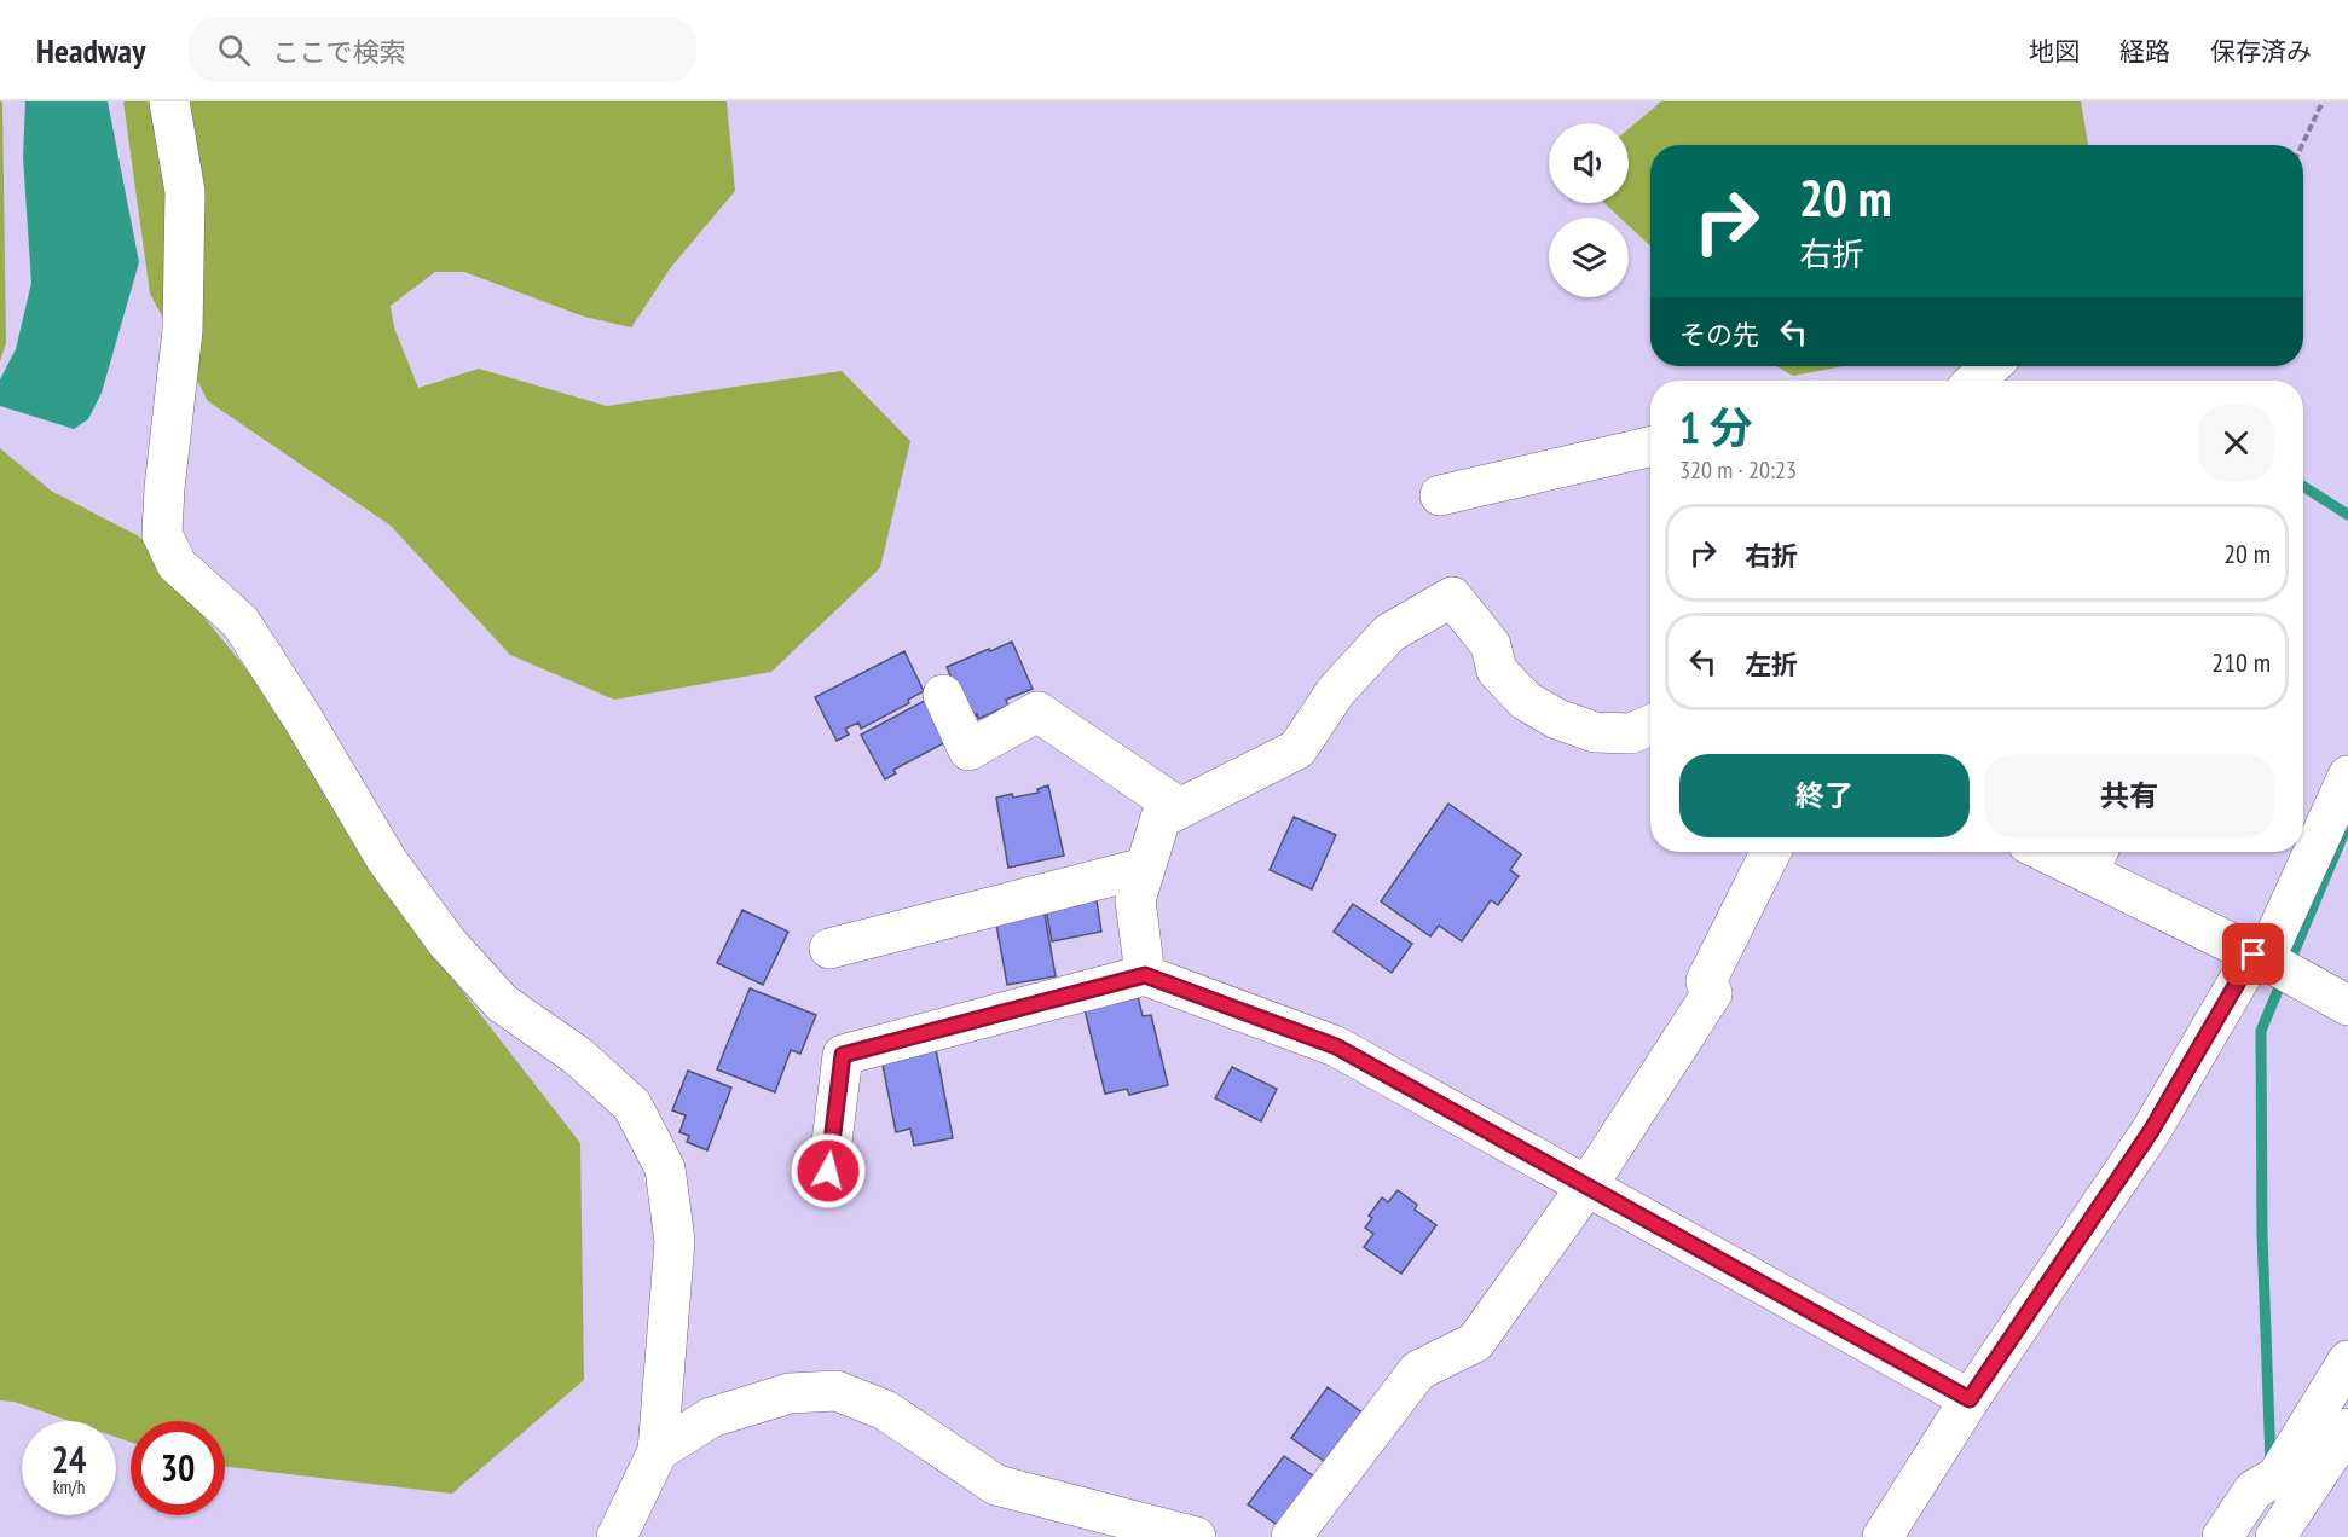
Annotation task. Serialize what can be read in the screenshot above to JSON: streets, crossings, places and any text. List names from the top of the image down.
{
  "page": {
    "header": "Headway",
    "search": "ここで検索",
    "nav": ["地図", "経路", "保存済み"],
    "turn": ["20 m", "右折"],
    "then": "その先",
    "heading": ["1 分", "320 m · 20:23"],
    "list": [
      {
        "name": "右折",
        "value": "20 m"
      },
      {
        "name": "左折",
        "value": "210 m"
      }
    ],
    "buttons": ["終了", "共有"],
    "speed": "24 km/h",
    "limit": "30"
  }
}
